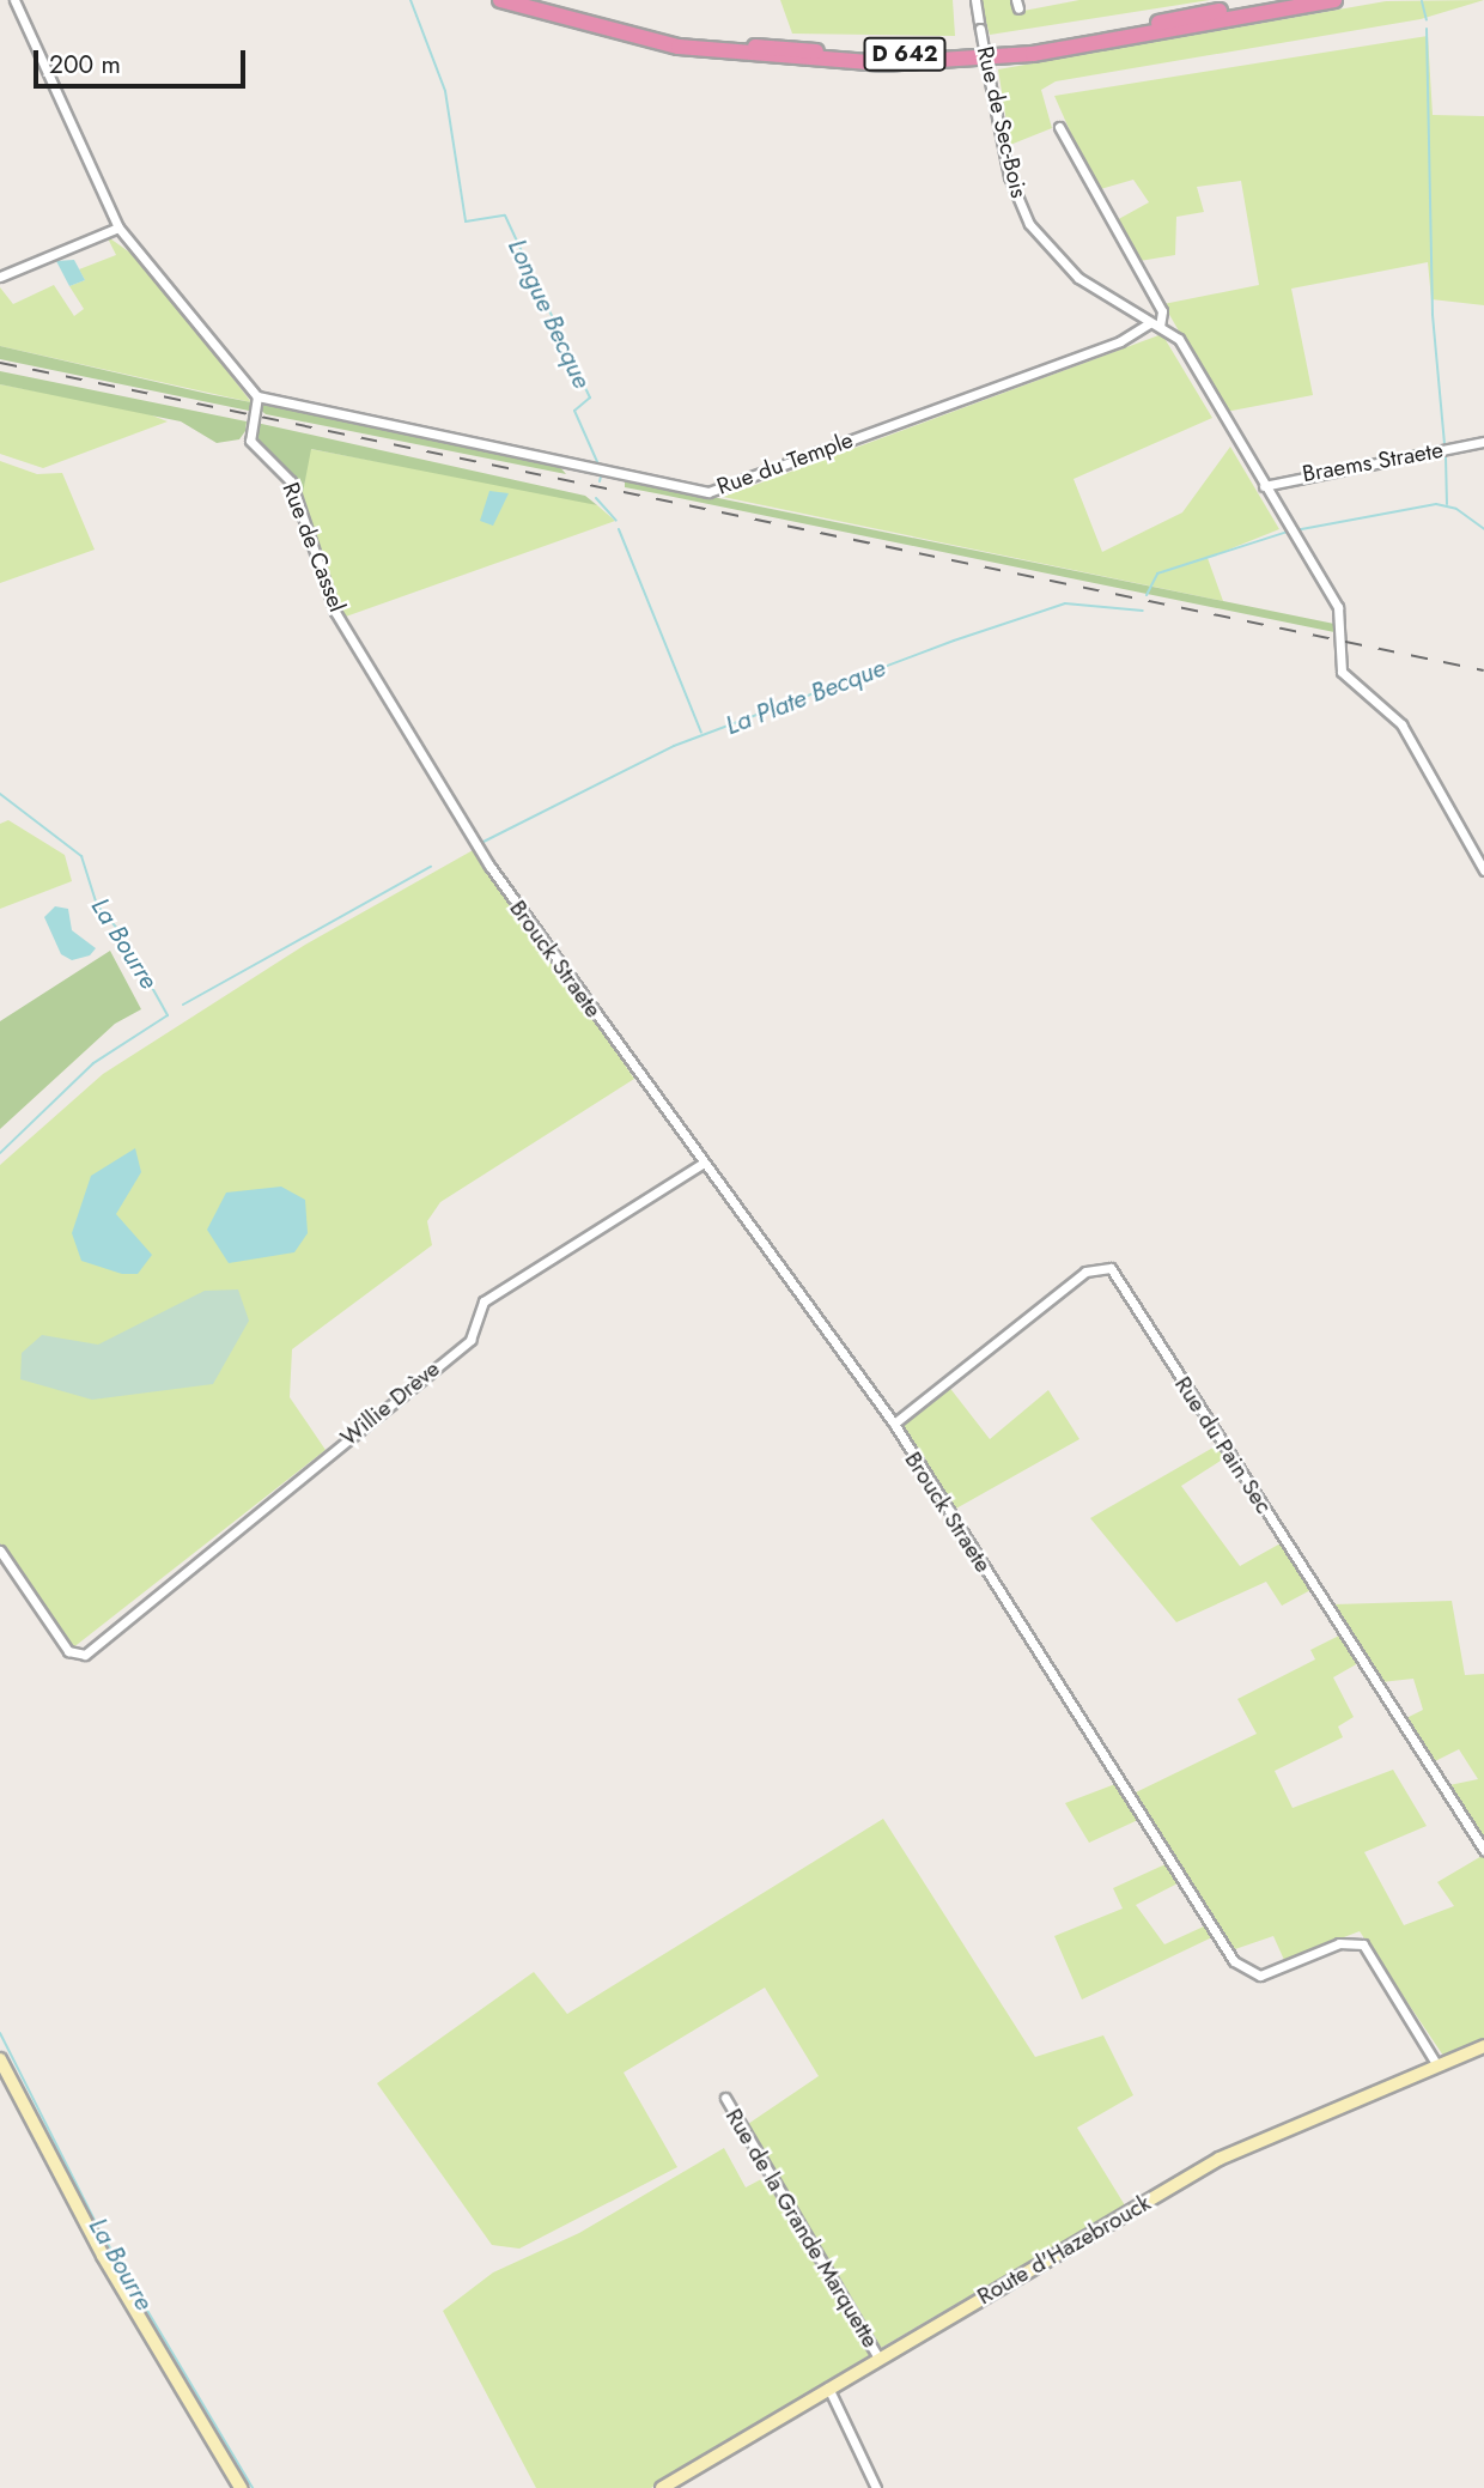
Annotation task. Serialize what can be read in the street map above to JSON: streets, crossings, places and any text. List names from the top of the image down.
{
  "streets": {
    "highway": ["D 642"],
    "street": [
      "Rue de Sec-Bois",
      "Braems Straete",
      "Rue du Temple",
      "Rue de Cassel",
      "Brouck Straete",
      "Willie Drève",
      "Rue du Pain Sec",
      "Rue de la Grande Marquette",
      "Route d'Hazebrouck"
    ]
  },
  "crossings": [
    ["Rue de Sec-Bois", "Rue du Temple"],
    ["Rue du Temple", "Rue de Cassel"],
    ["Rue de Cassel", "Brouck Straete"],
    ["Brouck Straete", "Willie Drève"],
    ["Brouck Straete", "Rue du Pain Sec"],
    ["Brouck Straete", "Route d'Hazebrouck"],
    ["Rue de la Grande Marquette", "Route d'Hazebrouck"]
  ],
  "water": ["Longue Becque", "La Plate Becque", "La Bourre"],
  "scale_bar": "200 m"
}
